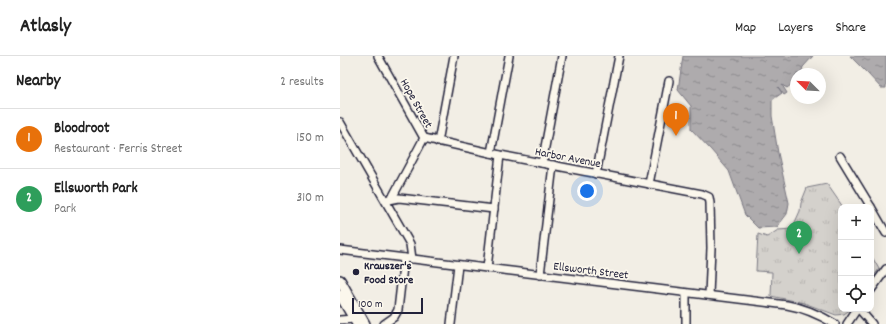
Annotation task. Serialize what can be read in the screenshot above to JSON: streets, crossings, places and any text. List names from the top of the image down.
{
  "streets": {
    "street": ["Hope Street", "Harbor Avenue", "Ellsworth Street"]
  },
  "crossings": [
    ["Hope Street", "Harbor Avenue"],
    ["Harbor Avenue", "Ellsworth Street"]
  ],
  "places": ["Krauszer's Food Store"],
  "scale_bar": "100 m",
  "north": "top left",
  "page": {
    "header": "Atlasly",
    "nav": ["Map", "Layers", "Share"],
    "heading": ["Nearby", "2 results"],
    "pins": ["1", "2"],
    "list": [
      {
        "mark": "1",
        "name": "Bloodroot",
        "note": "Restaurant · Ferris Street",
        "value": "150 m"
      },
      {
        "mark": "2",
        "name": "Ellsworth Park",
        "note": "Park",
        "value": "310 m"
      }
    ],
    "map_buttons": ["+", "−"],
    "scale": "100 m"
  }
}
